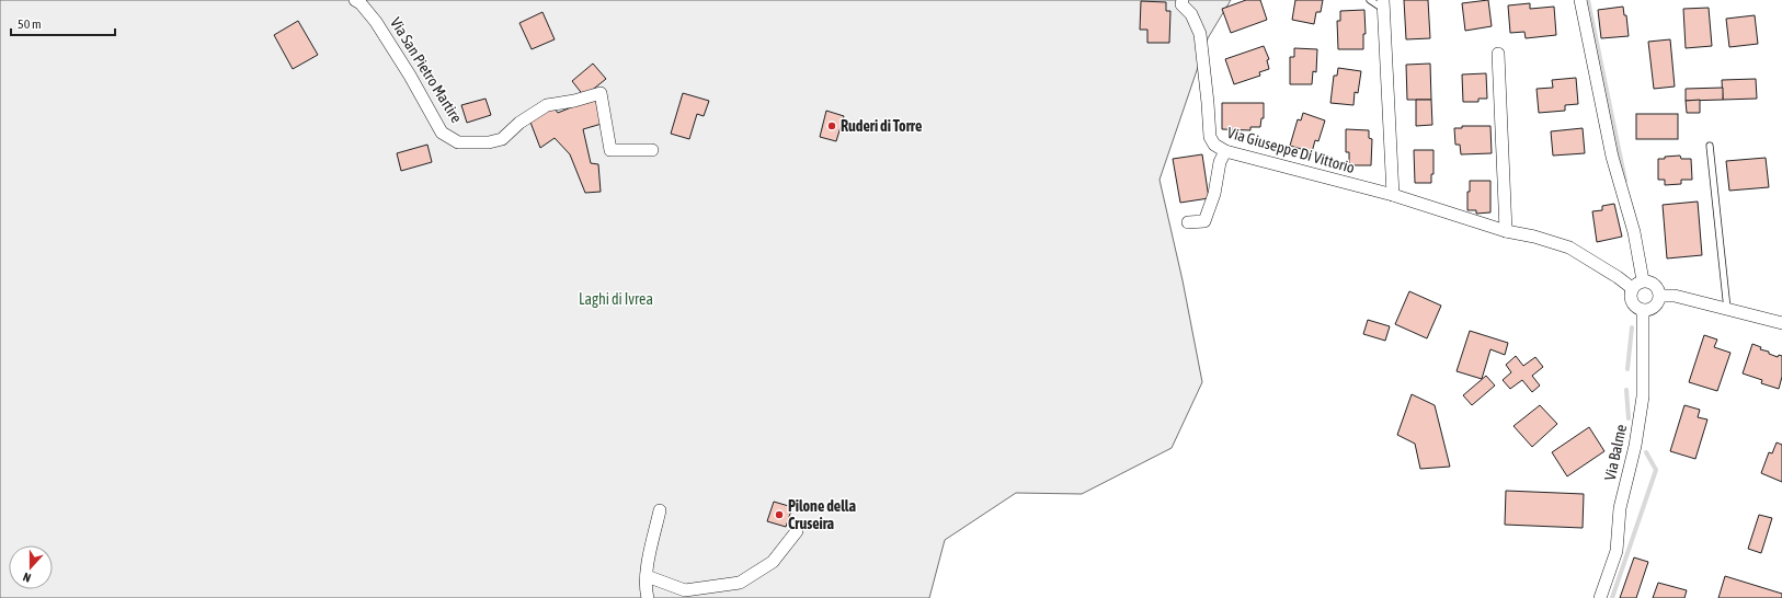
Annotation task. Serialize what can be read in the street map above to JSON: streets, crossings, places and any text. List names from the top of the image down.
{
  "streets": {
    "street": ["Via San Pietro Martire", "Via Giuseppe Di Vittorio", "Via Balme"]
  },
  "crossings": [
    ["Via Giuseppe Di Vittorio", "Via Balme"]
  ],
  "parks": ["Laghi di Ivrea"],
  "places": ["Ruderi di Torre", "Pilone della Cruseira"],
  "scale_bar": "50 m",
  "north": "bottom"
}
